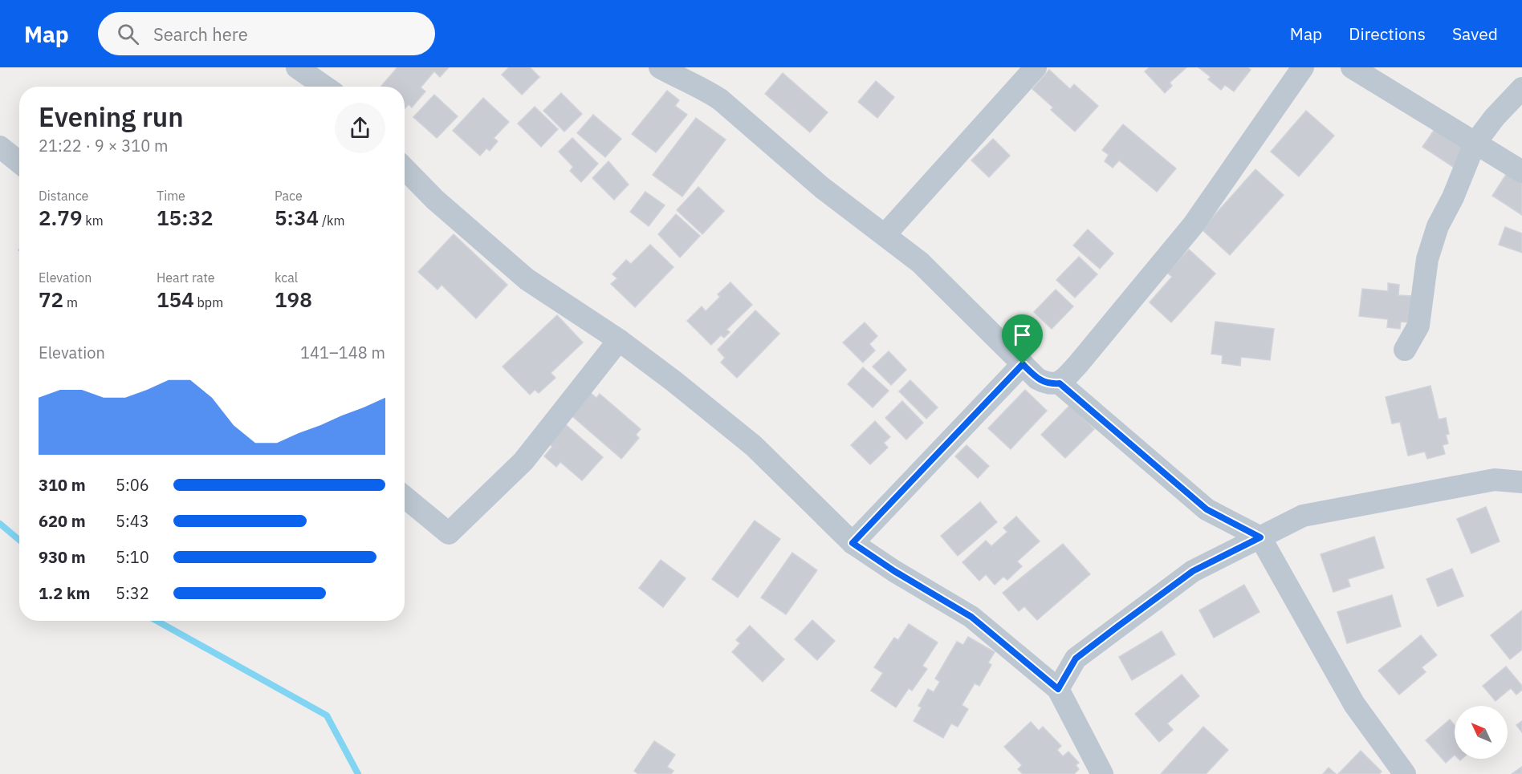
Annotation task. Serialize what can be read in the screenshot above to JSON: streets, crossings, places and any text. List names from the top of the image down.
{
  "north": "top left",
  "page": {
    "header": "Map",
    "search": "Search here",
    "nav": ["Map", "Directions", "Saved"],
    "heading": ["Evening run", "21:22 · 9 × 310 m"],
    "stats": [
      ["Distance", "2.79 km"],
      ["Time", "15:32"],
      ["Pace", "5:34 /km"],
      ["Elevation", "72 m"],
      ["Heart rate", "154 bpm"],
      ["kcal", "198"]
    ],
    "chart": ["Elevation", "141–148 m"],
    "list": [
      {
        "name": "310 m",
        "note": "5:06"
      },
      {
        "name": "620 m",
        "note": "5:43"
      },
      {
        "name": "930 m",
        "note": "5:10"
      },
      {
        "name": "1.2 km",
        "note": "5:32"
      }
    ]
  }
}
